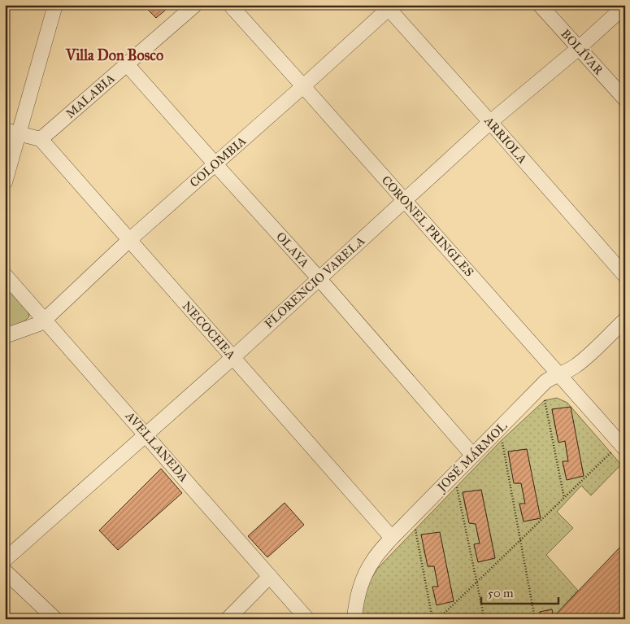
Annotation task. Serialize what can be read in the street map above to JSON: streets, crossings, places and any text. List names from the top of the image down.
{
  "streets": {
    "street": [
      "BOLÍVAR",
      "MALABIA",
      "ARRIOLA",
      "COLOMBIA",
      "CORONEL PRINGLES",
      "OLAYA",
      "FLORENCIO VARELA",
      "NECOCHEA",
      "AVELLANEDA",
      "JOSÉ MÁRMOL"
    ]
  },
  "crossings": [
    ["BOLÍVAR", "FLORENCIO VARELA"],
    ["MALABIA", "OLAYA"],
    ["MALABIA", "NECOCHEA"],
    ["ARRIOLA", "COLOMBIA"],
    ["ARRIOLA", "FLORENCIO VARELA"],
    ["COLOMBIA", "CORONEL PRINGLES"],
    ["COLOMBIA", "OLAYA"],
    ["COLOMBIA", "NECOCHEA"],
    ["COLOMBIA", "AVELLANEDA"],
    ["CORONEL PRINGLES", "FLORENCIO VARELA"],
    ["CORONEL PRINGLES", "JOSÉ MÁRMOL"],
    ["OLAYA", "FLORENCIO VARELA"],
    ["OLAYA", "JOSÉ MÁRMOL"],
    ["FLORENCIO VARELA", "NECOCHEA"],
    ["FLORENCIO VARELA", "AVELLANEDA"],
    ["NECOCHEA", "JOSÉ MÁRMOL"]
  ],
  "districts": ["Villa Don Bosco"],
  "scale_bar": "50 m"
}
